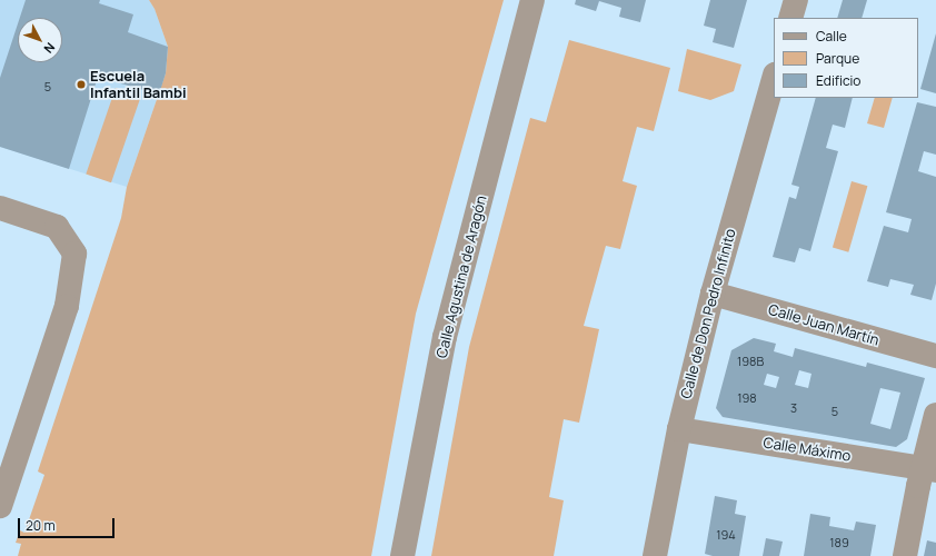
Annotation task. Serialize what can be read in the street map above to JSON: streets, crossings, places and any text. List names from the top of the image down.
{
  "streets": {
    "street": [
      "Calle Agustina de Aragón",
      "Calle de Don Pedro Infinito",
      "Calle Juan Martín",
      "Calle Máximo"
    ]
  },
  "crossings": [
    ["Calle de Don Pedro Infinito", "Calle Juan Martín"],
    ["Calle de Don Pedro Infinito", "Calle Máximo"]
  ],
  "places": ["Escuela Infantil Bambi"],
  "house_numbers": [
    "5",
    "198B",
    "198",
    "3",
    "5",
    "194",
    "189"
  ],
  "legend": ["Calle", "Parque", "Edificio"],
  "scale_bar": "20 m",
  "north": "bottom right"
}
